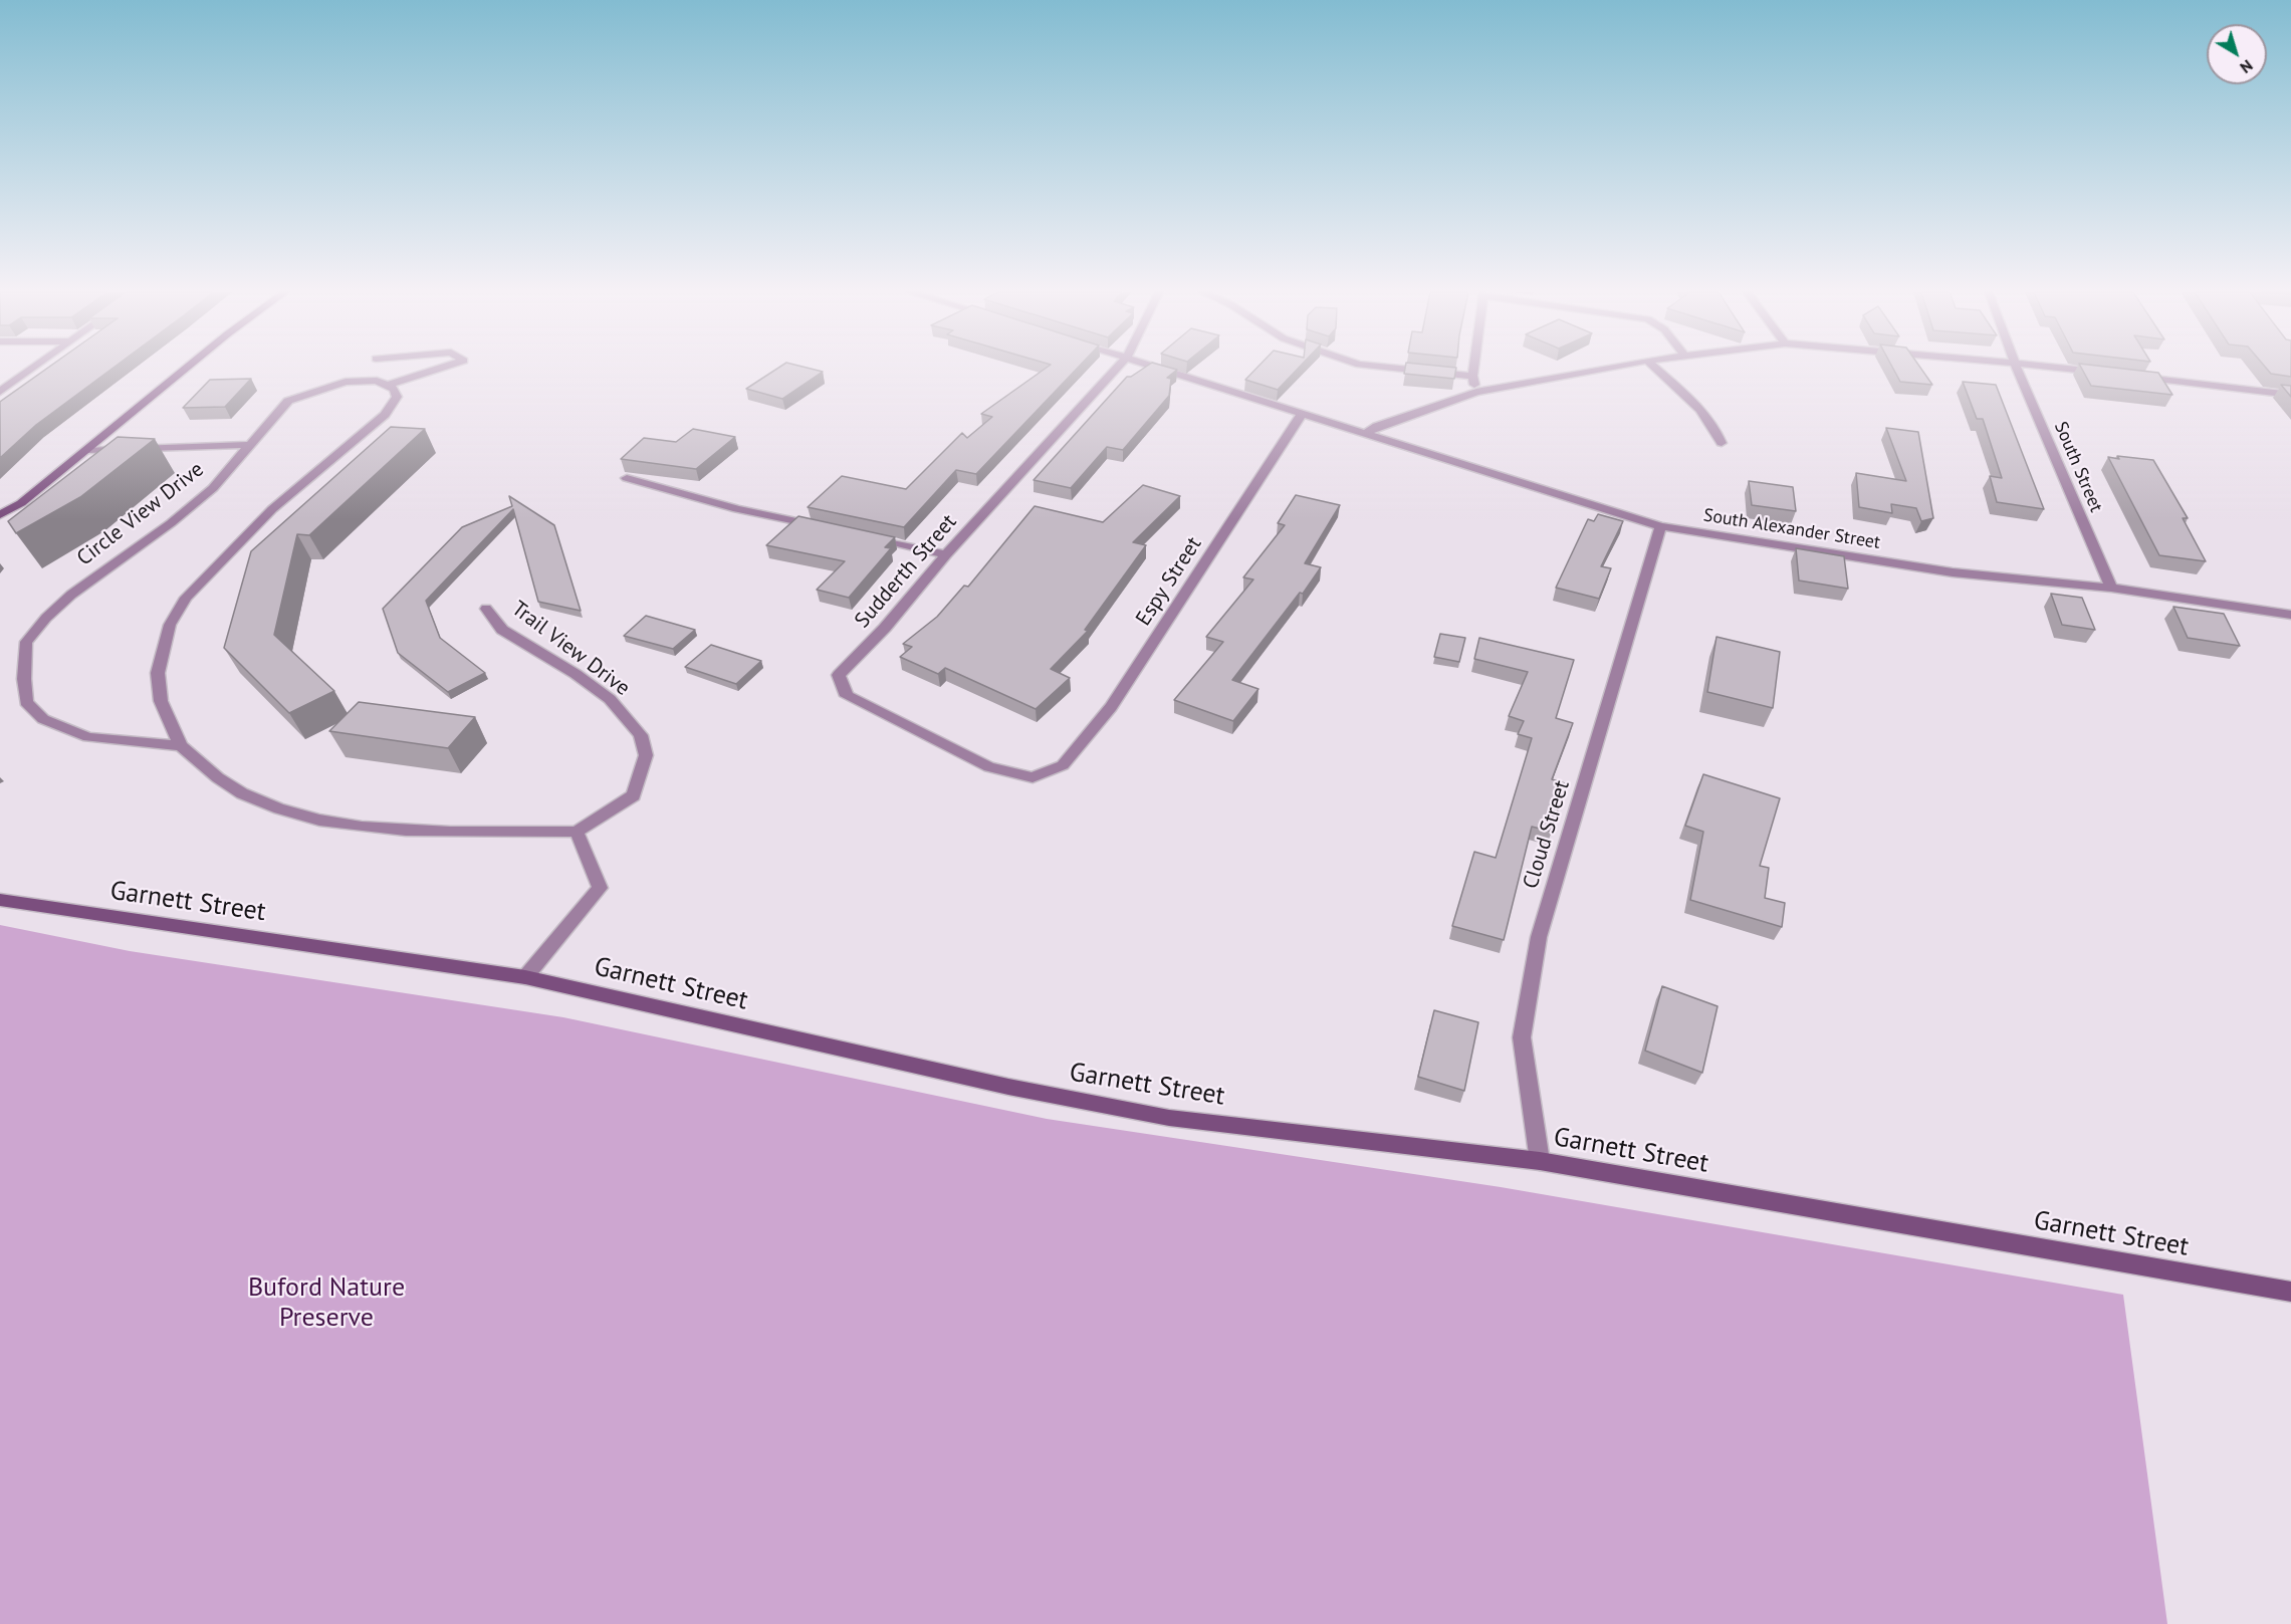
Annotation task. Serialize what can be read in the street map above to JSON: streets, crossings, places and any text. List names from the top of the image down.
{
  "streets": {
    "street": [
      "South Street",
      "Circle View Drive",
      "South Alexander Street",
      "Sudderth Street",
      "Espy Street",
      "Trail View Drive",
      "Cloud Street",
      "Garnett Street"
    ]
  },
  "crossings": [
    ["South Street", "South Alexander Street"],
    ["South Alexander Street", "Espy Street"],
    ["South Alexander Street", "Cloud Street"],
    ["Sudderth Street", "Espy Street"],
    ["Cloud Street", "Garnett Street"]
  ],
  "parks": ["Buford Nature Preserve"],
  "north": "bottom right"
}
